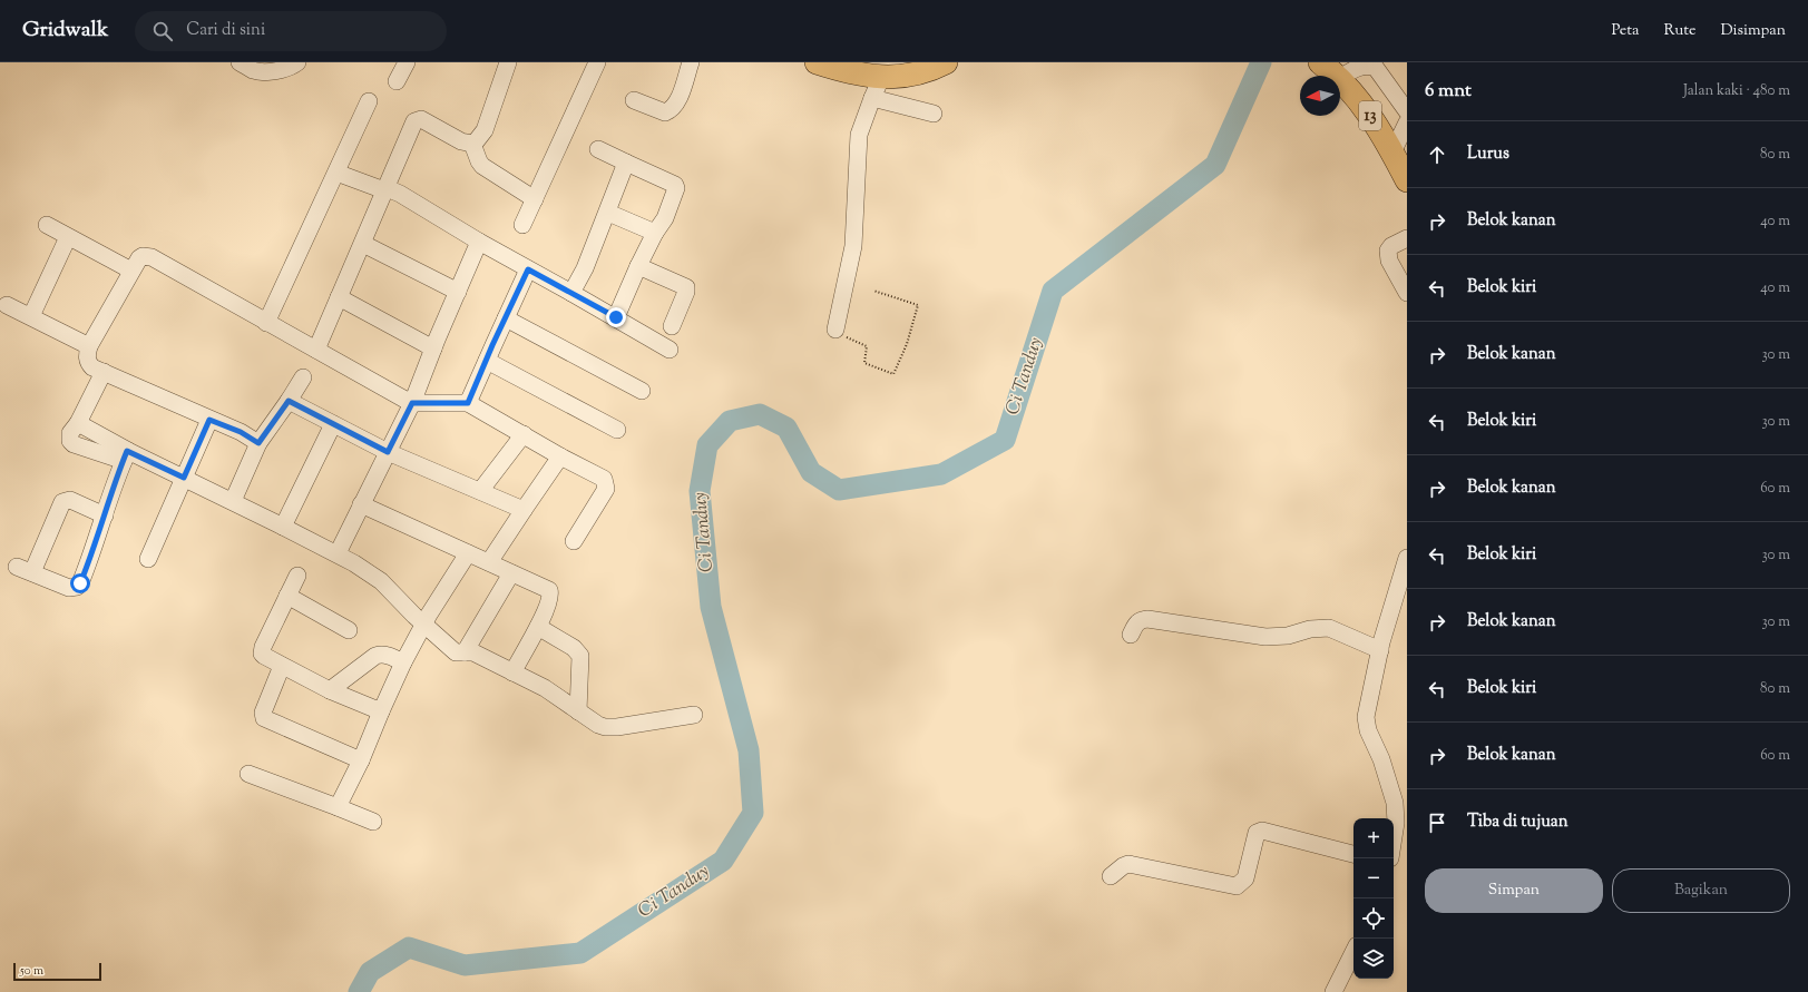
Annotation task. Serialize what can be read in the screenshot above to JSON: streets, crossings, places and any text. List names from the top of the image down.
{
  "streets": {
    "highway": ["13"]
  },
  "water": ["Ci Tanduy"],
  "scale_bar": "50 m",
  "north": "left",
  "page": {
    "header": "Gridwalk",
    "search": "Cari di sini",
    "nav": ["Peta", "Rute", "Disimpan"],
    "heading": ["6 mnt", "Jalan kaki · 480 m"],
    "list": [
      ["Lurus", "80 m"],
      ["Belok kanan", "40 m"],
      ["Belok kiri", "40 m"],
      ["Belok kanan", "30 m"],
      ["Belok kiri", "30 m"],
      ["Belok kanan", "60 m"],
      ["Belok kiri", "30 m"],
      ["Belok kanan", "30 m"],
      ["Belok kiri", "80 m"],
      ["Belok kanan", "60 m"],
      "Tiba di tujuan"
    ],
    "map_buttons": ["+", "−"],
    "buttons": ["Simpan", "Bagikan"],
    "scale": "50 m"
  }
}
